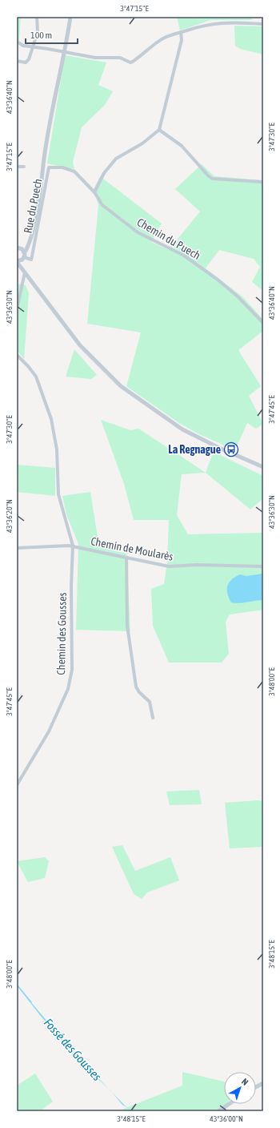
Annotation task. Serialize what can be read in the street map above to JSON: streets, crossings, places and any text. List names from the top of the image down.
{
  "streets": {
    "street": [
      "Rue du Puech",
      "Chemin du Puech",
      "Chemin de Moularès",
      "Chemin des Gousses"
    ]
  },
  "crossings": [
    ["Rue du Puech", "Chemin du Puech"],
    ["Chemin de Moularès", "Chemin des Gousses"]
  ],
  "water": ["Fossé des Gousses"],
  "places": {
    "bus stop": ["La Regnague"]
  },
  "scale_bar": "100 m",
  "north": "top right",
  "coordinates": [
    "3°47'15\"E",
    "43°36'40\"N",
    "3°47'30\"E",
    "43°36'30\"N",
    "3°47'45\"E",
    "43°36'20\"N",
    "3°48'00\"E",
    "3°48'15\"E",
    "43°36'00\"N"
  ]
}
